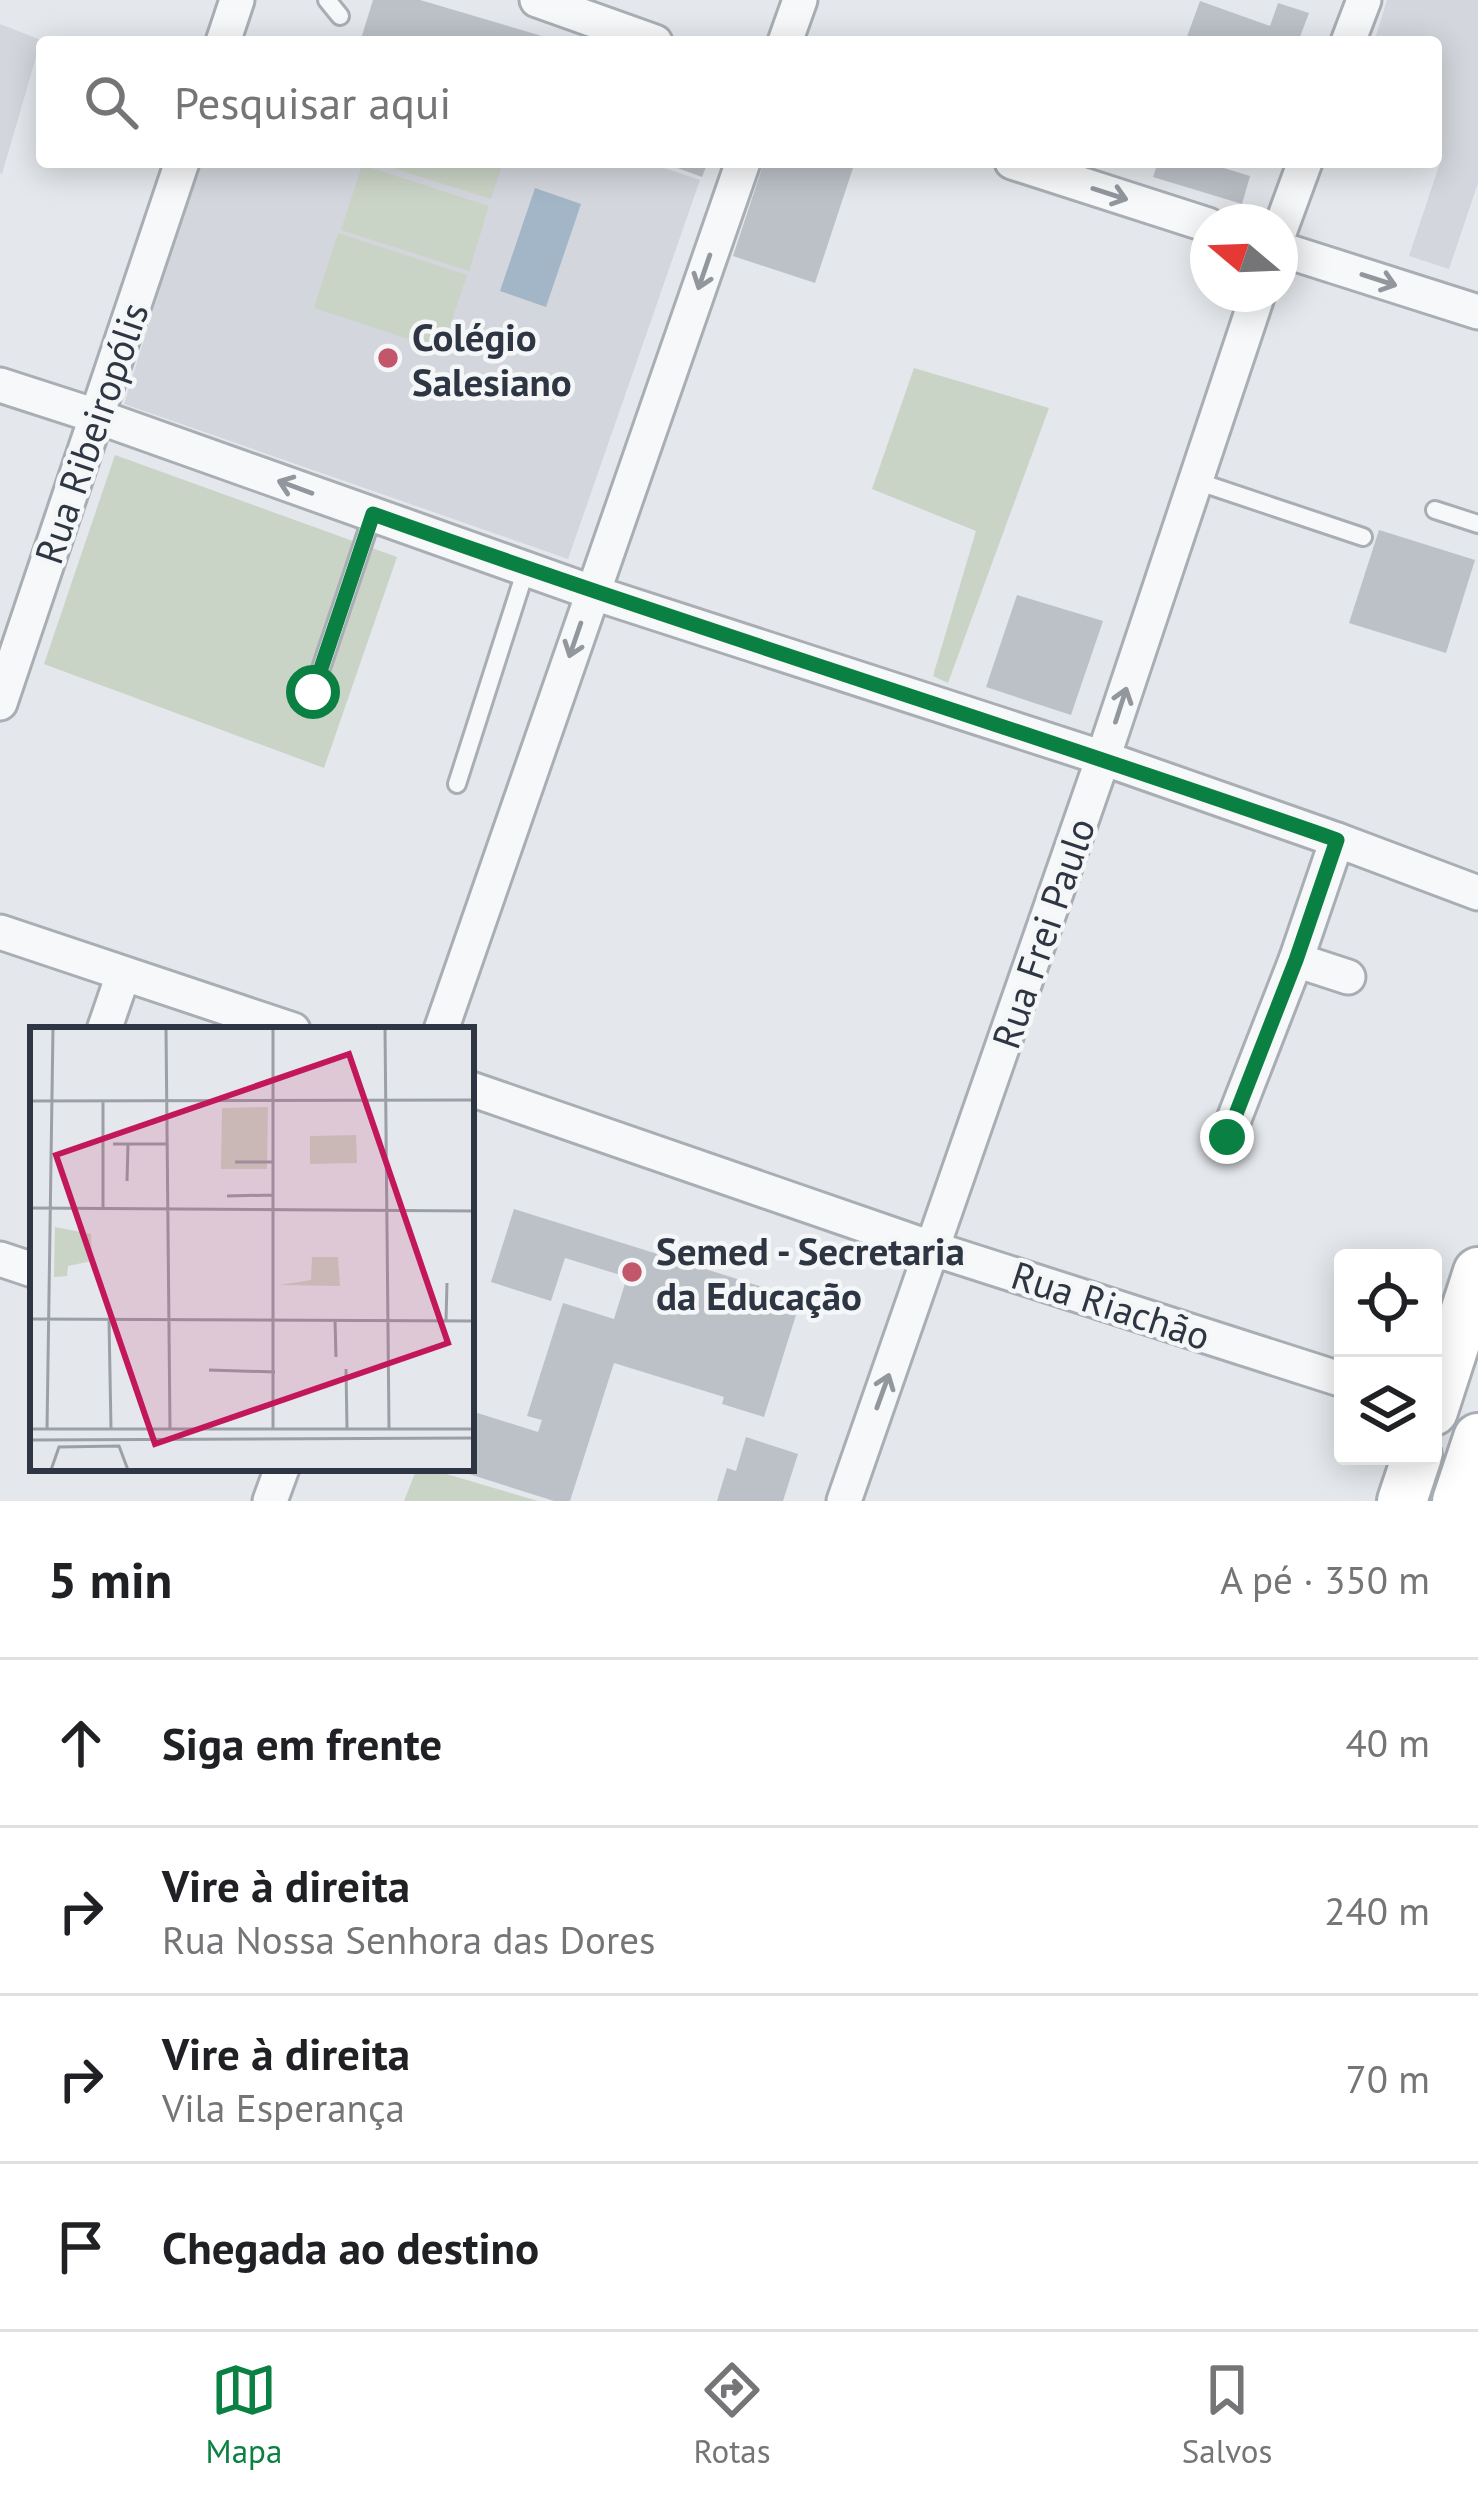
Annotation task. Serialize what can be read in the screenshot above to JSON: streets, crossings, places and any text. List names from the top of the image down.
{
  "streets": {
    "street": ["Rua Ribeiropólis", "Rua Frei Paulo", "Rua Riachão"]
  },
  "crossings": [
    ["Rua Frei Paulo", "Rua Riachão"]
  ],
  "one_way": ["Rua Frei Paulo"],
  "places": ["Colégio Salesiano", "Semed - Secretaria da Educação"],
  "north": "left",
  "page": {
    "search": "Pesquisar aqui",
    "heading": ["5 min", "A pé · 350 m"],
    "list": [
      ["Siga em frente", "40 m"],
      ["Vire à direita", "Rua Nossa Senhora das Dores", "240 m"],
      ["Vire à direita", "Vila Esperança", "70 m"],
      "Chegada ao destino"
    ],
    "nav": ["Mapa", "Rotas", "Salvos"]
  }
}
